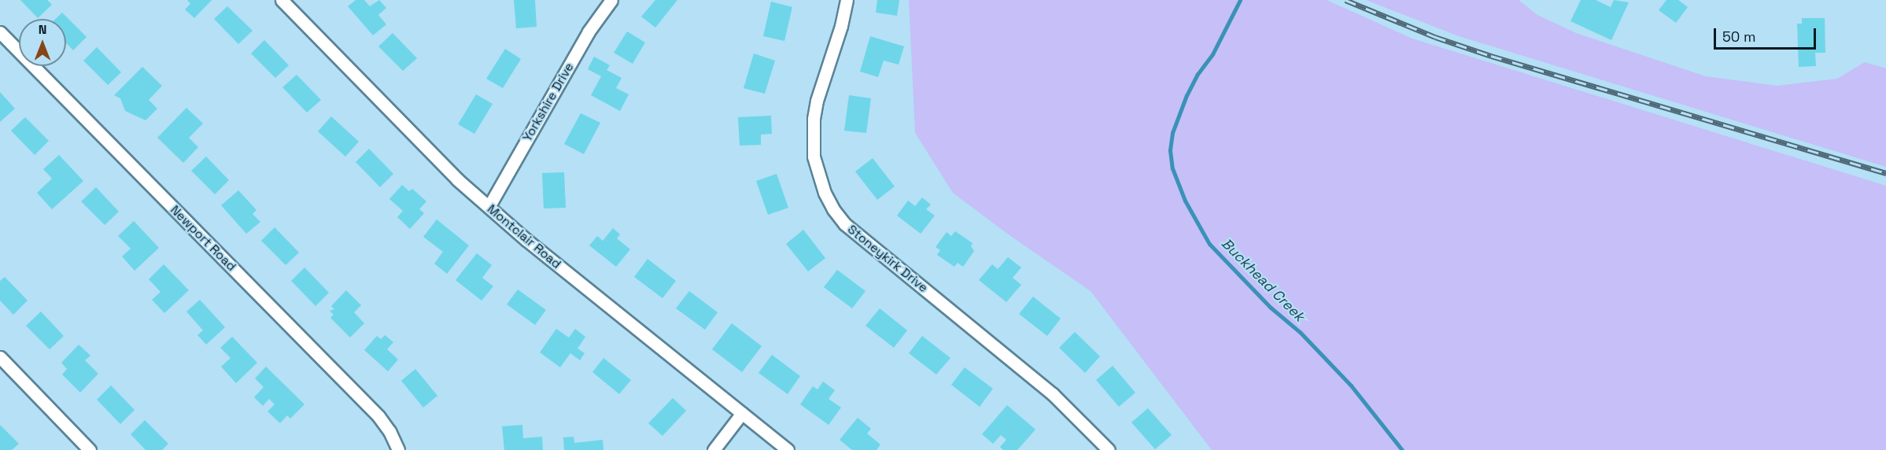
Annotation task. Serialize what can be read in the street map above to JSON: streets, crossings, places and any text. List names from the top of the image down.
{
  "streets": {
    "street": [
      "Yorkshire Drive",
      "Montclair Road",
      "Newport Road",
      "Stoneykirk Drive"
    ]
  },
  "crossings": [
    ["Yorkshire Drive", "Montclair Road"]
  ],
  "water": ["Buckhead Creek"],
  "scale_bar": "50 m",
  "north": "top"
}
